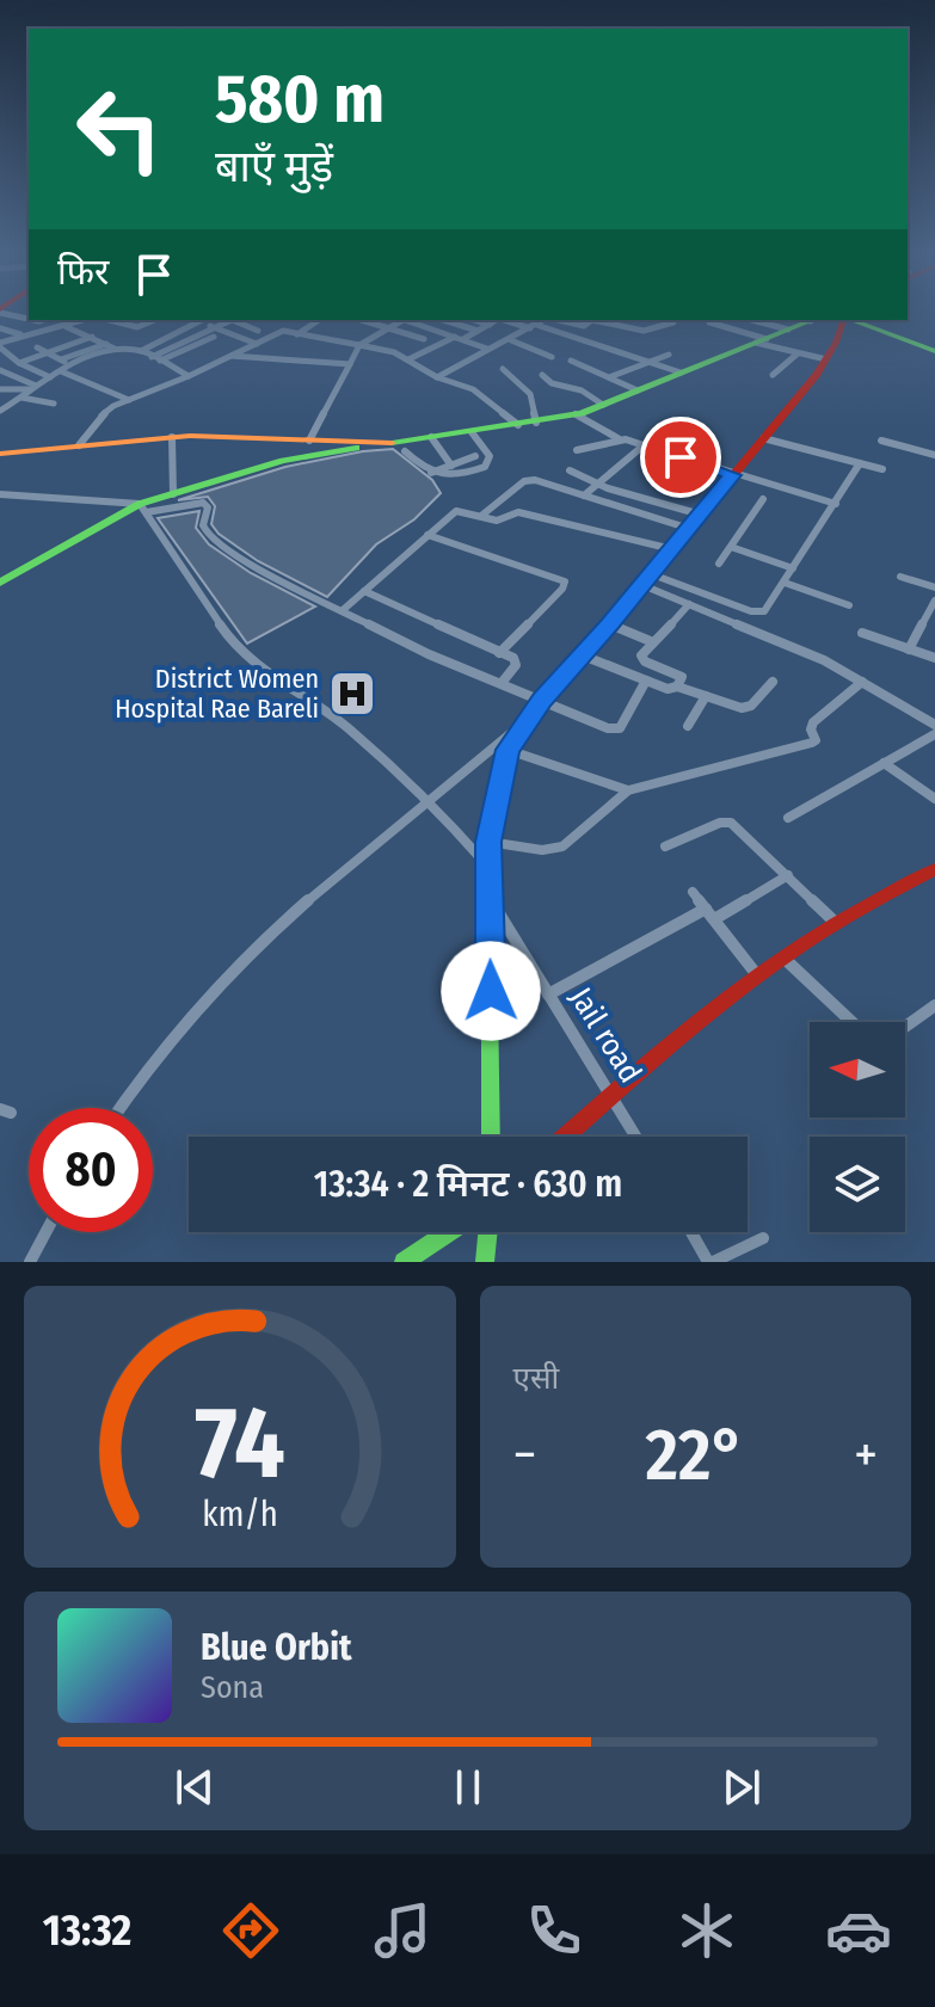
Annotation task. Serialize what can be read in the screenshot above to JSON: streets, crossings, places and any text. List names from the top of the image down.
{
  "streets": {
    "street": ["Jail road"]
  },
  "places": {
    "hospital": ["District Women Hospital Rae Bareli"]
  },
  "north": "left",
  "page": {
    "turn": ["580 m", "बाएँ मुड़ें"],
    "then": "फिर",
    "limit": "80",
    "trip": "13:34 · 2 मिनट · 630 m",
    "tile": "एसी",
    "heat": ["−", "22°", "+"],
    "song": ["Blue Orbit", "Sona"],
    "tabs": "13:32",
    "gauge": ["74", "km/h"]
  }
}
